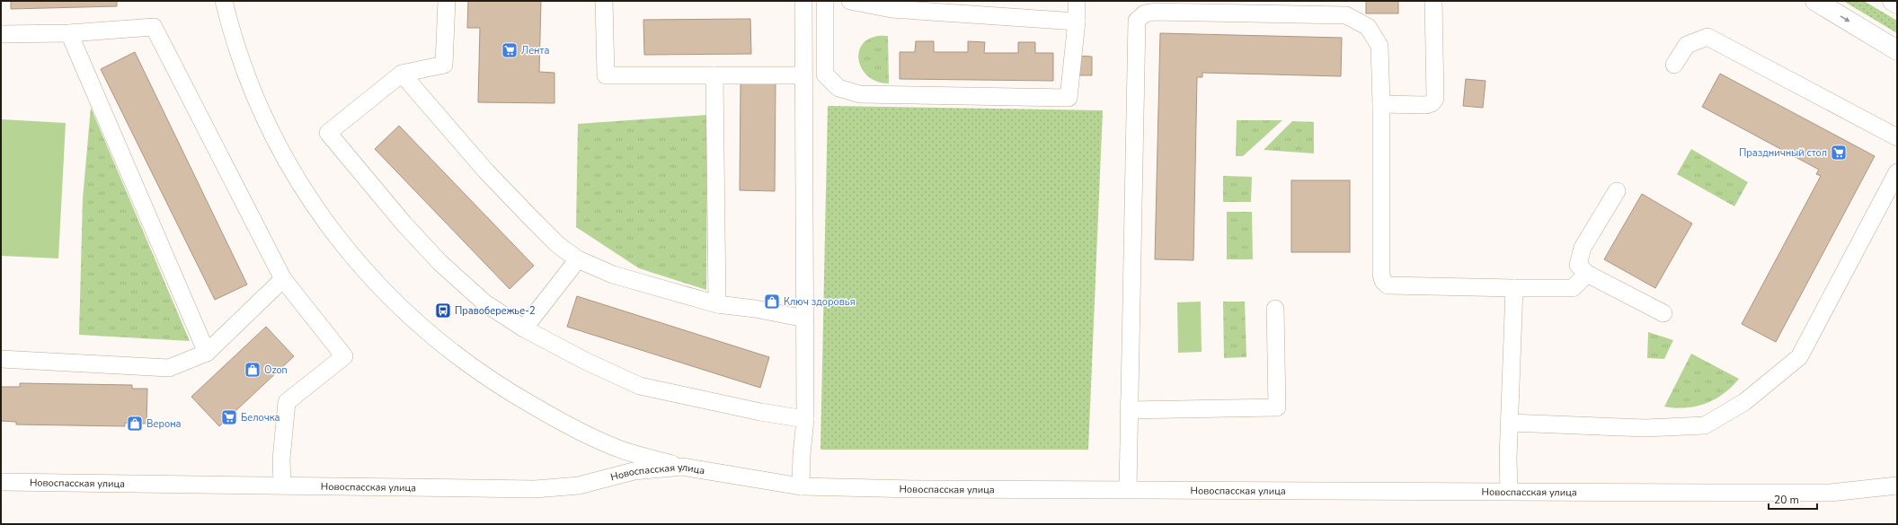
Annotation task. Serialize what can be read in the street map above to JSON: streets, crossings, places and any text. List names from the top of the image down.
{
  "streets": {
    "street": ["Новоспасская улица"]
  },
  "places": {
    "supermarket": ["Лента", "Праздничный стол", "Белочка"],
    "shop": ["Ключ здоровья", "Ozon", "Верона"],
    "bus stop": ["Правобережье-2"]
  },
  "scale_bar": "20 m"
}
